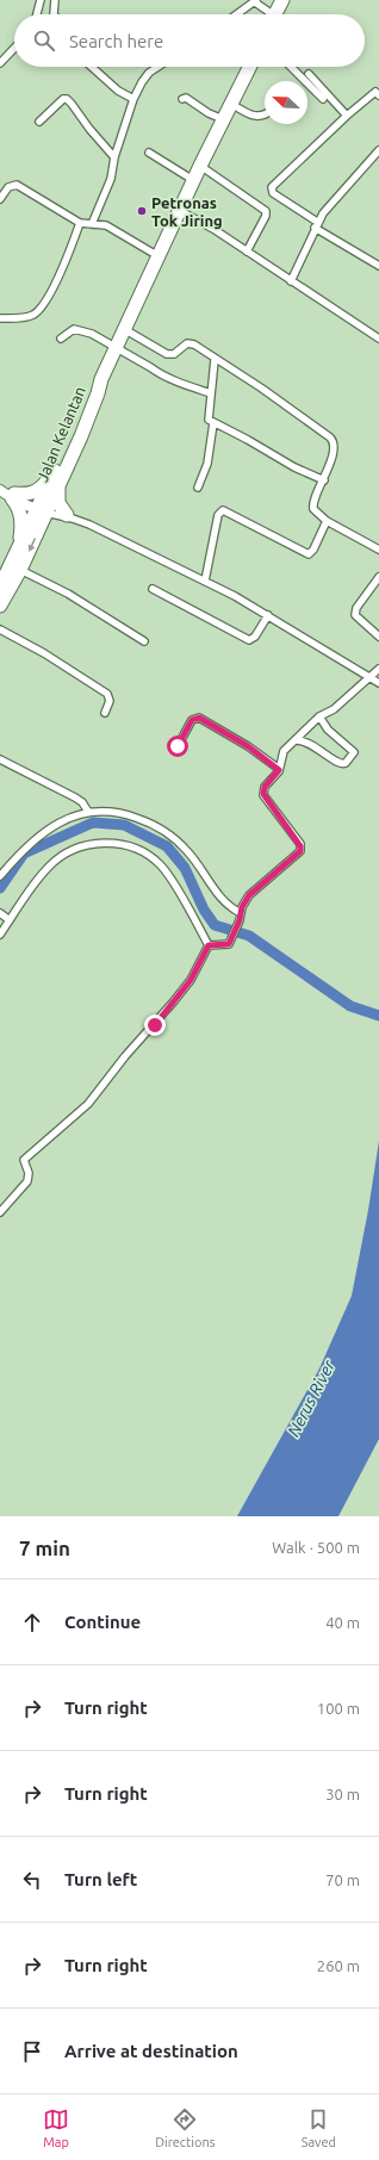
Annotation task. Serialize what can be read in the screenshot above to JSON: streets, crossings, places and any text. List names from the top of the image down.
{
  "streets": {
    "highway": ["Jalan Kelantan"]
  },
  "water": ["Nerus River"],
  "places": ["Petronas Tok Jiring"],
  "north": "top left",
  "page": {
    "search": "Search here",
    "heading": ["7 min", "Walk · 500 m"],
    "list": [
      ["Continue", "40 m"],
      ["Turn right", "100 m"],
      ["Turn right", "30 m"],
      ["Turn left", "70 m"],
      ["Turn right", "260 m"],
      "Arrive at destination"
    ],
    "nav": ["Map", "Directions", "Saved"]
  }
}
